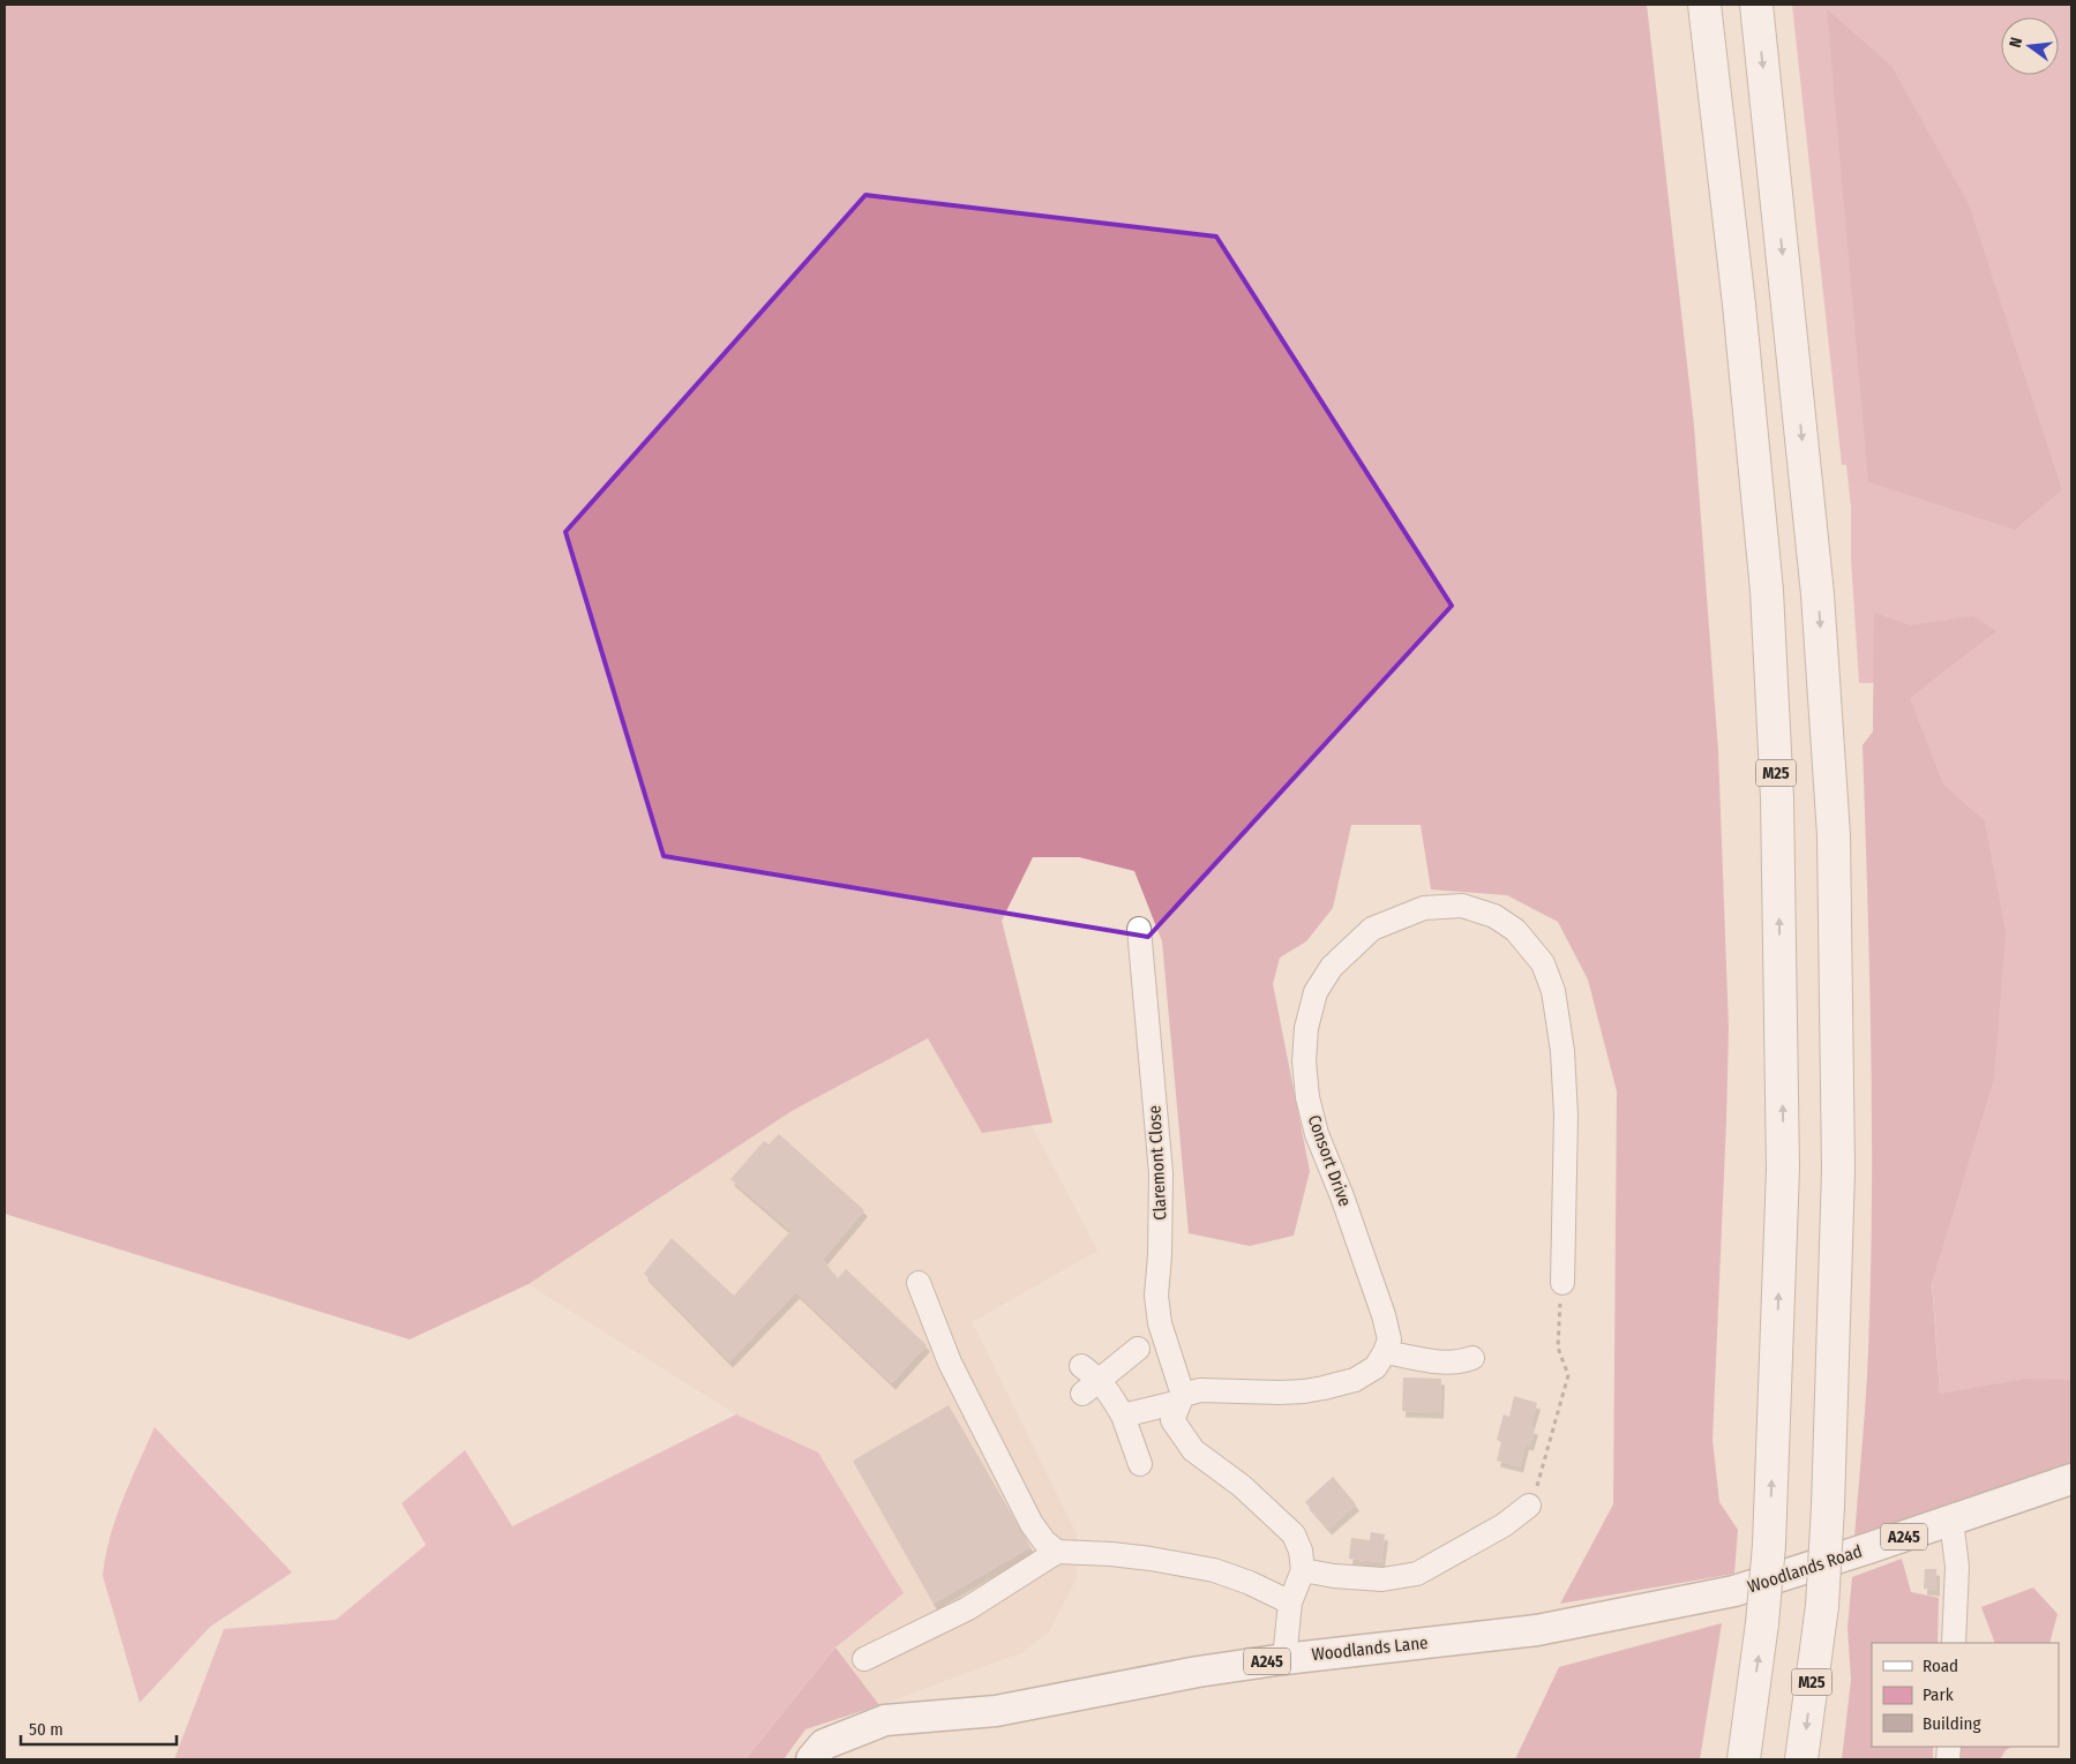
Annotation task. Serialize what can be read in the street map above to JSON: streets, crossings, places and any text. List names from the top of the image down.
{
  "streets": {
    "highway": ["M25"],
    "main road": ["A245", "Woodlands Road", "Woodlands Lane"],
    "street": ["Consort Drive", "Claremont Close"]
  },
  "crossings": [
    ["Woodlands Road", "Woodlands Lane"]
  ],
  "legend": ["Road", "Park", "Building"],
  "scale_bar": "50 m",
  "north": "left"
}
